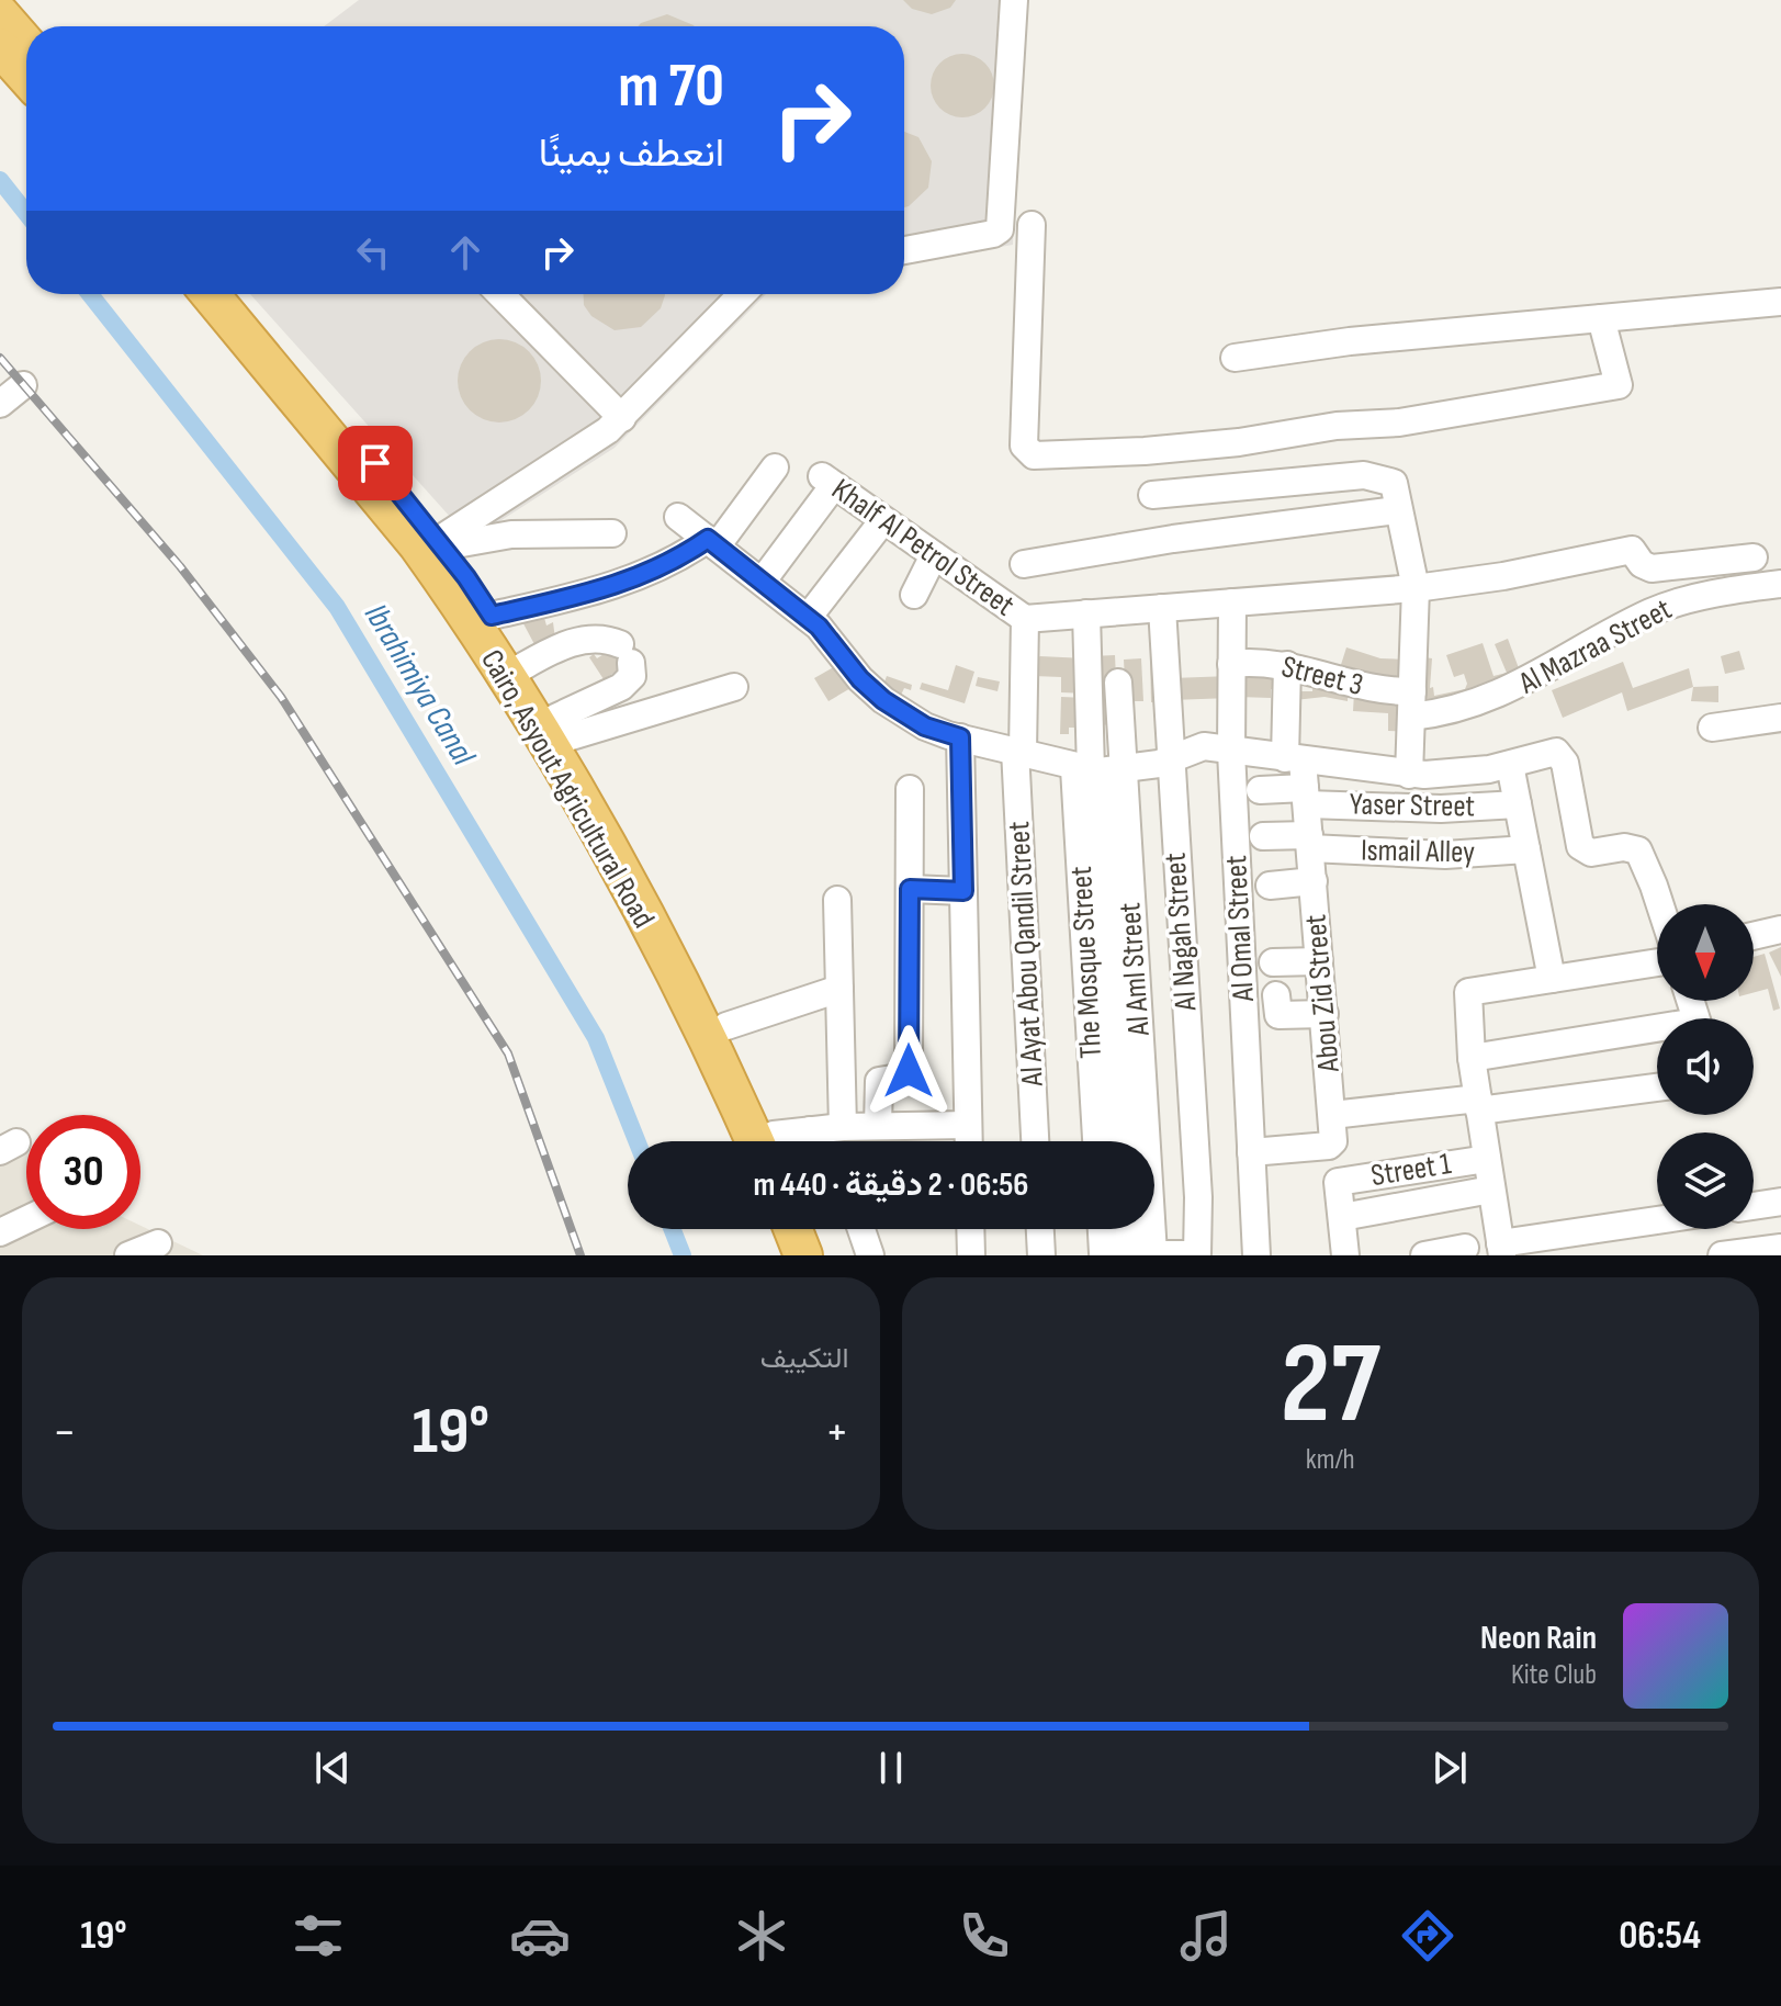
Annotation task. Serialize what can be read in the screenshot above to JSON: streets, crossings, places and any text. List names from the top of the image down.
{
  "streets": {
    "highway": ["Cairo, Asyout Agricultural Road"],
    "street": [
      "Khalf Al Petrol Street",
      "Al Mazraa Street",
      "Street 3",
      "Yaser Street",
      "Ismail Alley",
      "Al Omal Street",
      "Al Nagah Street",
      "Al Ayat Abou Qandil Street",
      "The Mosque Street",
      "Al Aml Street",
      "Abou Zid Street",
      "Street 1"
    ]
  },
  "crossings": [
    ["Khalf Al Petrol Street", "Al Ayat Abou Qandil Street"],
    ["Al Mazraa Street", "Street 3"],
    ["Street 3", "Al Omal Street"],
    ["Street 3", "Abou Zid Street"],
    ["Yaser Street", "Abou Zid Street"],
    ["Ismail Alley", "Abou Zid Street"],
    ["Al Omal Street", "Abou Zid Street"],
    ["The Mosque Street", "Al Aml Street"]
  ],
  "water": ["Ibrahimiya Canal"],
  "north": "bottom",
  "page": {
    "turn": ["70 m", "انعطف يمينًا"],
    "limit": "30",
    "trip": "06:56 · 2 دقيقة · 440 m",
    "tile": [
      ["27", "km/h"],
      "التكييف"
    ],
    "heat": ["−", "19°", "+"],
    "song": ["Neon Rain", "Kite Club"],
    "tabs": ["06:54", "19°"]
  }
}
